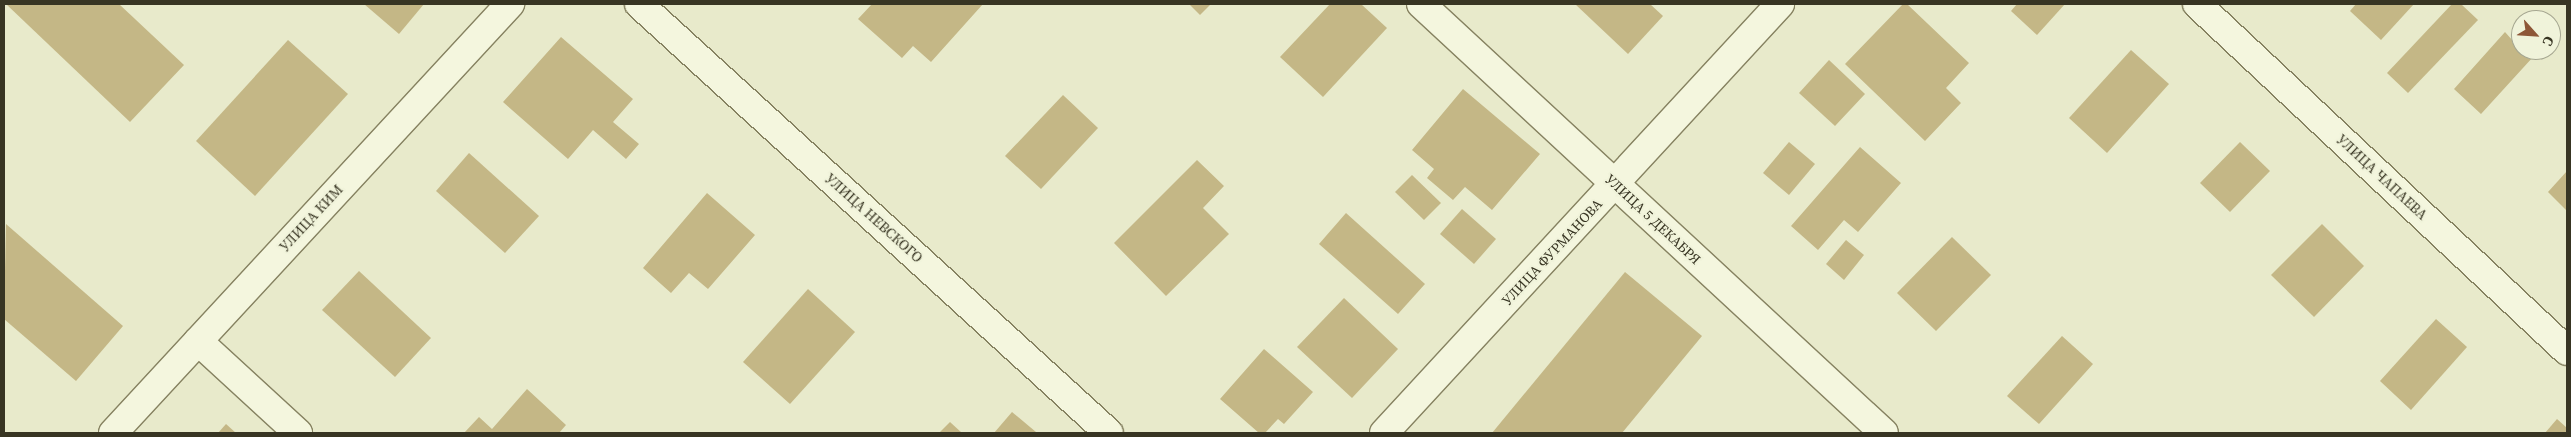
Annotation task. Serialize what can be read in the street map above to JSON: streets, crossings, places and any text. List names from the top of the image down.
{
  "streets": {
    "street": [
      "УЛИЦА ЧАПАЕВА",
      "УЛИЦА КИМ",
      "УЛИЦА НЕВСКОГО",
      "УЛИЦА 5 ДЕКАБРЯ",
      "УЛИЦА ФУРМАНОВА"
    ]
  },
  "crossings": [
    ["УЛИЦА 5 ДЕКАБРЯ", "УЛИЦА ФУРМАНОВА"]
  ],
  "north": "bottom right"
}
